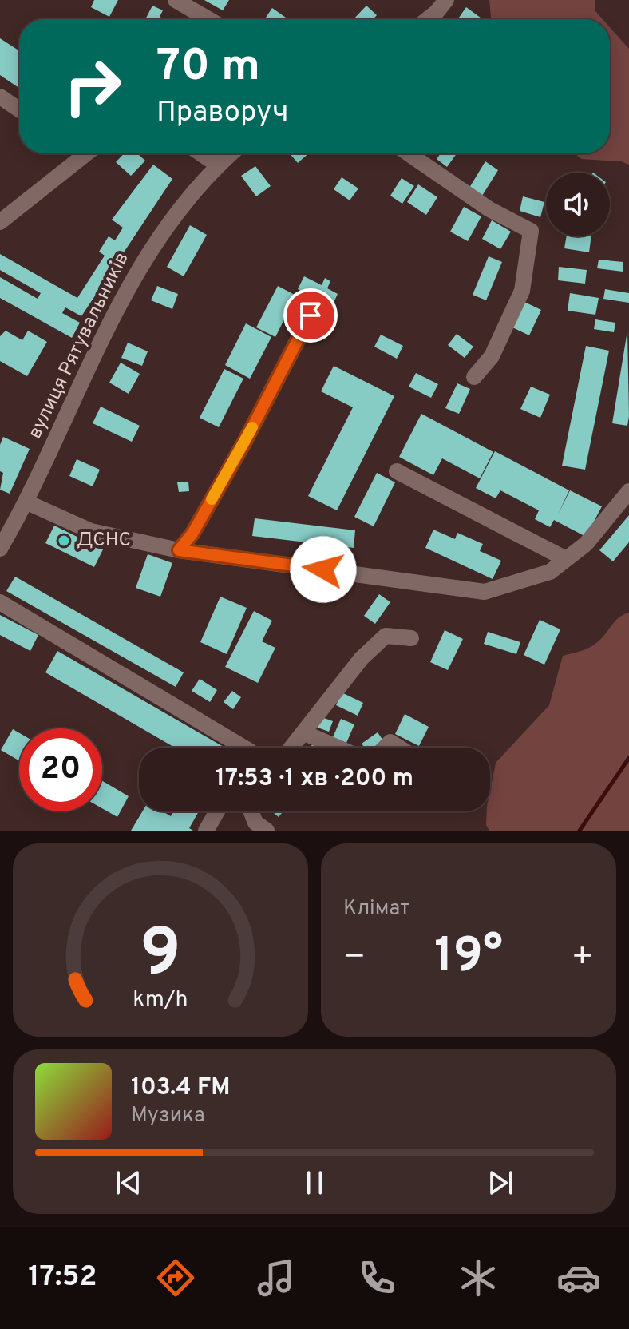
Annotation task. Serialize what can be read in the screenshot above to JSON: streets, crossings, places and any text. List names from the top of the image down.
{
  "streets": {
    "street": ["вулиця Рятувальників"]
  },
  "places": ["ДСНС"],
  "page": {
    "turn": ["70 m", "Праворуч"],
    "limit": "20",
    "trip": "17:53 · 1 хв · 200 m",
    "tile": "Клімат",
    "heat": ["−", "19°", "+"],
    "song": ["103.4 FM", "Музика"],
    "tabs": "17:52",
    "gauge": ["9", "km/h"]
  }
}
